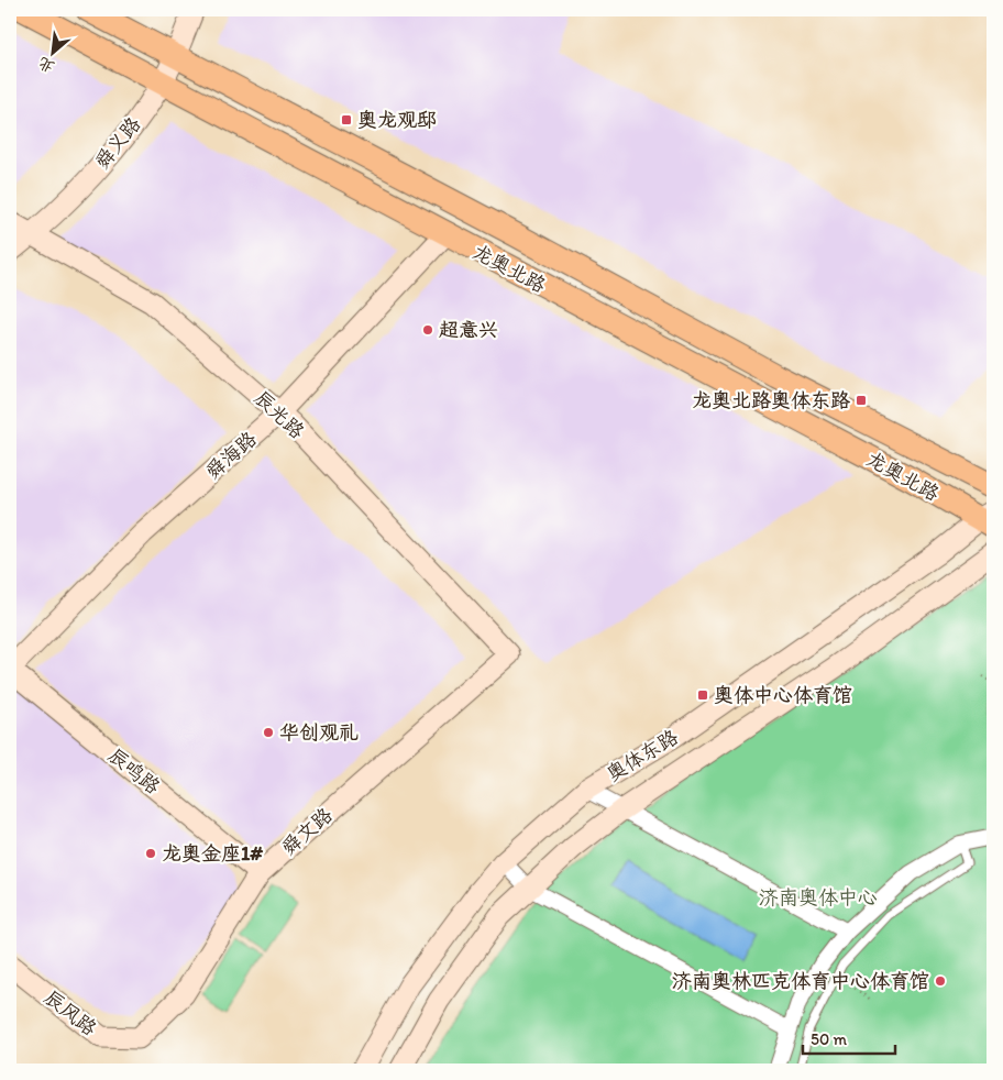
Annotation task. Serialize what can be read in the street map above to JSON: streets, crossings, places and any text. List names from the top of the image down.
{
  "streets": {
    "main road": ["龙奥北路"],
    "street": [
      "舜义路",
      "辰光路",
      "舜海路",
      "奥体东路",
      "辰鸣路",
      "舜文路",
      "辰风路"
    ]
  },
  "crossings": [
    ["舜义路", "龙奥北路"],
    ["舜义路", "辰光路"],
    ["龙奥北路", "舜海路"],
    ["龙奥北路", "奥体东路"],
    ["辰光路", "舜海路"],
    ["辰光路", "舜文路"],
    ["舜海路", "辰鸣路"],
    ["辰鸣路", "舜文路"],
    ["舜文路", "辰风路"]
  ],
  "parks": ["济南奥体中心"],
  "places": {
    "transit": ["奥龙观邸", "龙奥北路奥体东路", "奥体中心体育馆"],
    "other": [
      "超意兴",
      "华创观礼",
      "龙奥金座1#",
      "济南奥林匹克体育中心体育馆"
    ]
  },
  "scale_bar": "50 m",
  "north": "bottom left"
}
